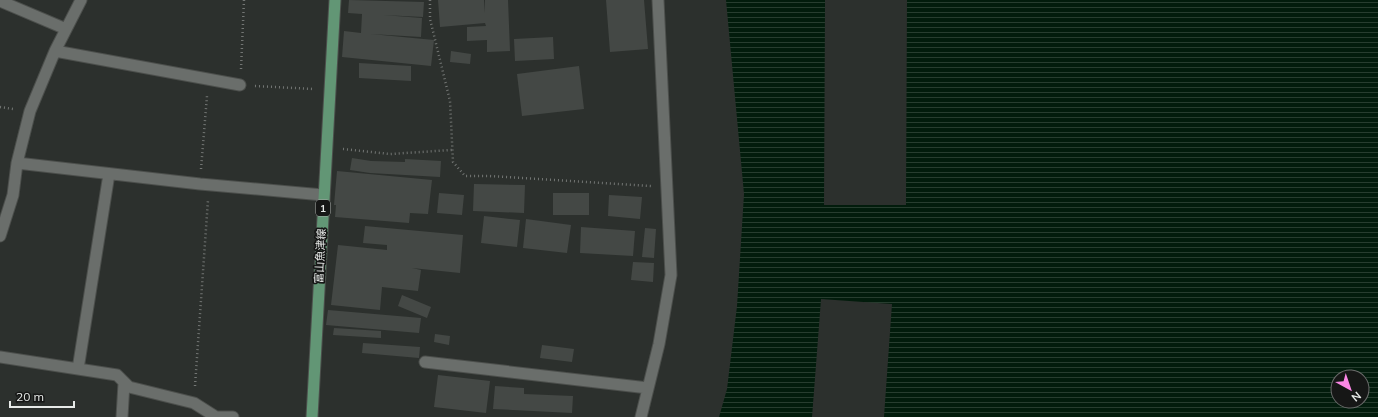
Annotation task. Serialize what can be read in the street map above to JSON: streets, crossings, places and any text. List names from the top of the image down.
{
  "streets": {
    "main road": ["1", "富山魚津線"]
  },
  "scale_bar": "20 m",
  "north": "bottom right"
}
